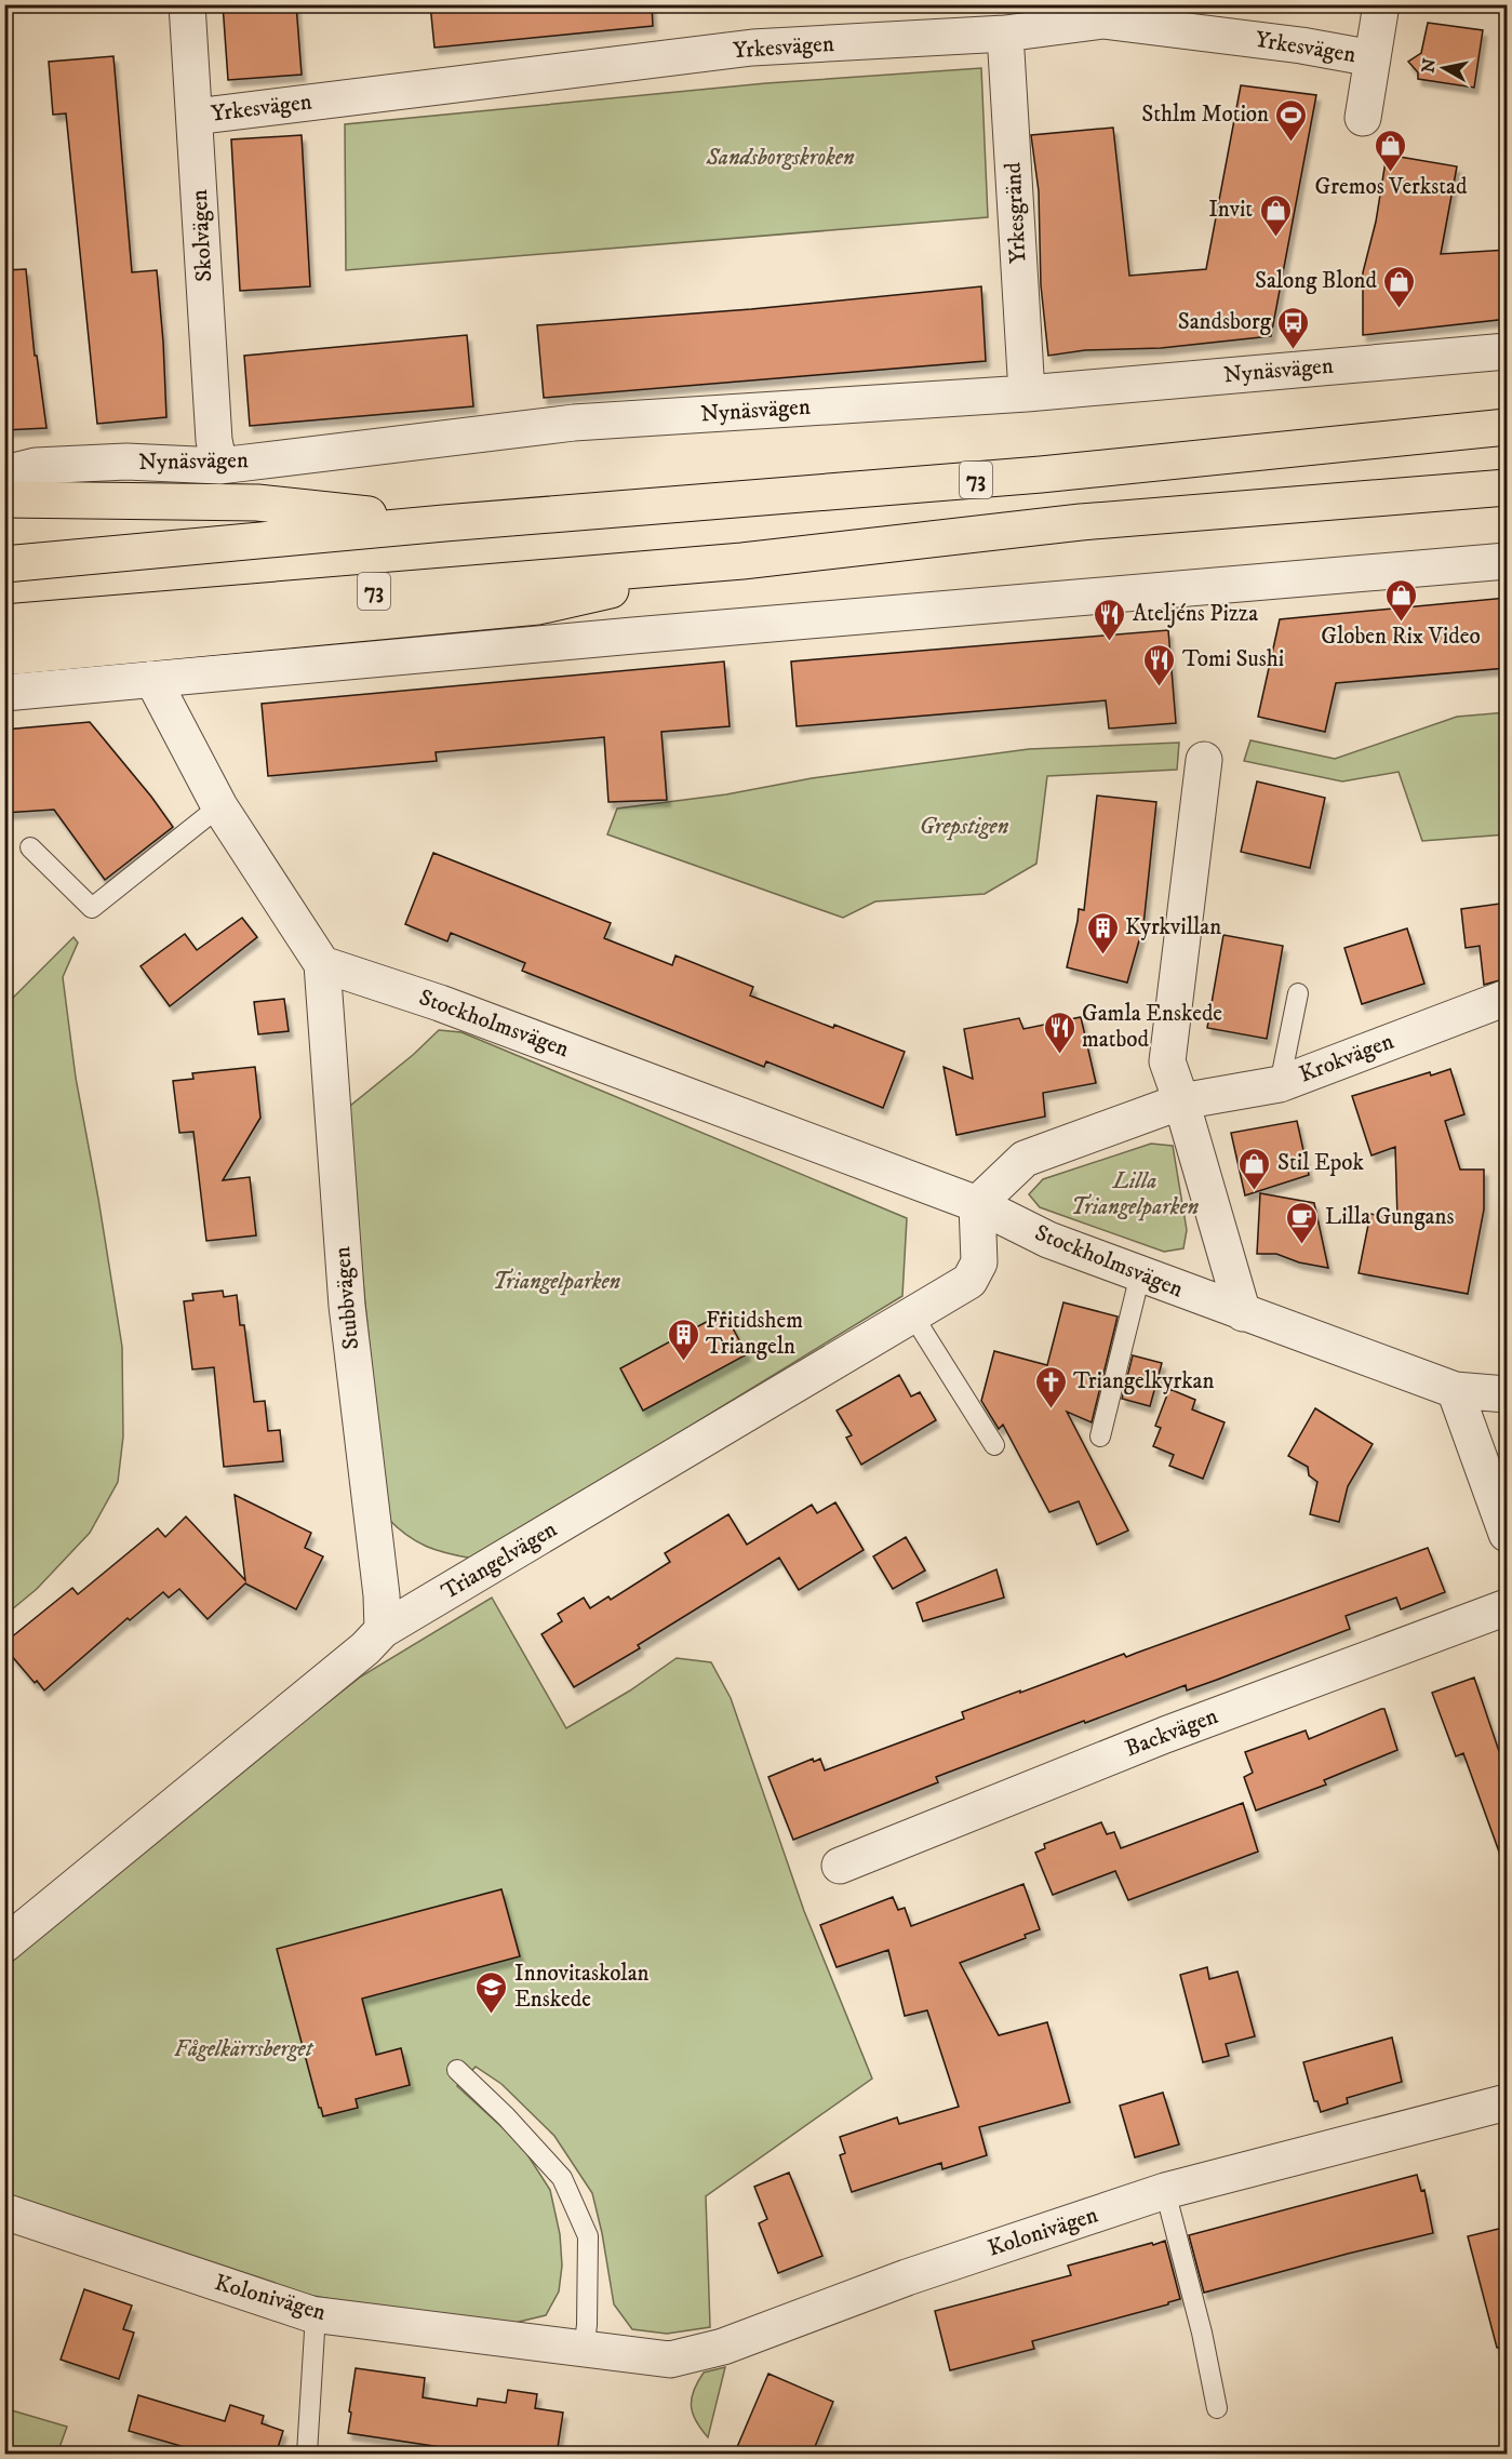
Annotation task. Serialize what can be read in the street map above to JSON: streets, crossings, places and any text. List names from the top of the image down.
{
  "streets": {
    "highway": ["73"],
    "street": [
      "Yrkesvägen",
      "Yrkesgränd",
      "Skolvägen",
      "Nynäsvägen",
      "Stockholmsvägen",
      "Krokvägen",
      "Stubbvägen",
      "Triangelvägen",
      "Backvägen",
      "Kolonivägen"
    ]
  },
  "crossings": [
    ["Yrkesvägen", "Yrkesgränd"],
    ["Yrkesvägen", "Skolvägen"],
    ["Yrkesgränd", "Nynäsvägen"],
    ["Skolvägen", "Nynäsvägen"],
    ["Stockholmsvägen", "Stubbvägen"],
    ["Stockholmsvägen", "Triangelvägen"],
    ["Stubbvägen", "Triangelvägen"]
  ],
  "parks": [
    "Sandsborgskroken",
    "Grepstigen",
    "Lilla Triangelparken",
    "Triangelparken",
    "Fågelkärrsberget"
  ],
  "places": {
    "sports": ["Sthlm Motion"],
    "shop": [
      "Gremos Verkstad",
      "Invit",
      "Salong Blond",
      "Globen Rix Video",
      "Stil Epok"
    ],
    "bus stop": ["Sandsborg"],
    "restaurant": ["Ateljéns Pizza", "Tomi Sushi", "Gamla Enskede matbod"],
    "building": ["Kyrkvillan", "Fritidshem Triangeln"],
    "cafe": ["Lilla Gungans"],
    "church": ["Triangelkyrkan"],
    "school or university": ["Innovitaskolan Enskede"]
  },
  "north": "left"
}
